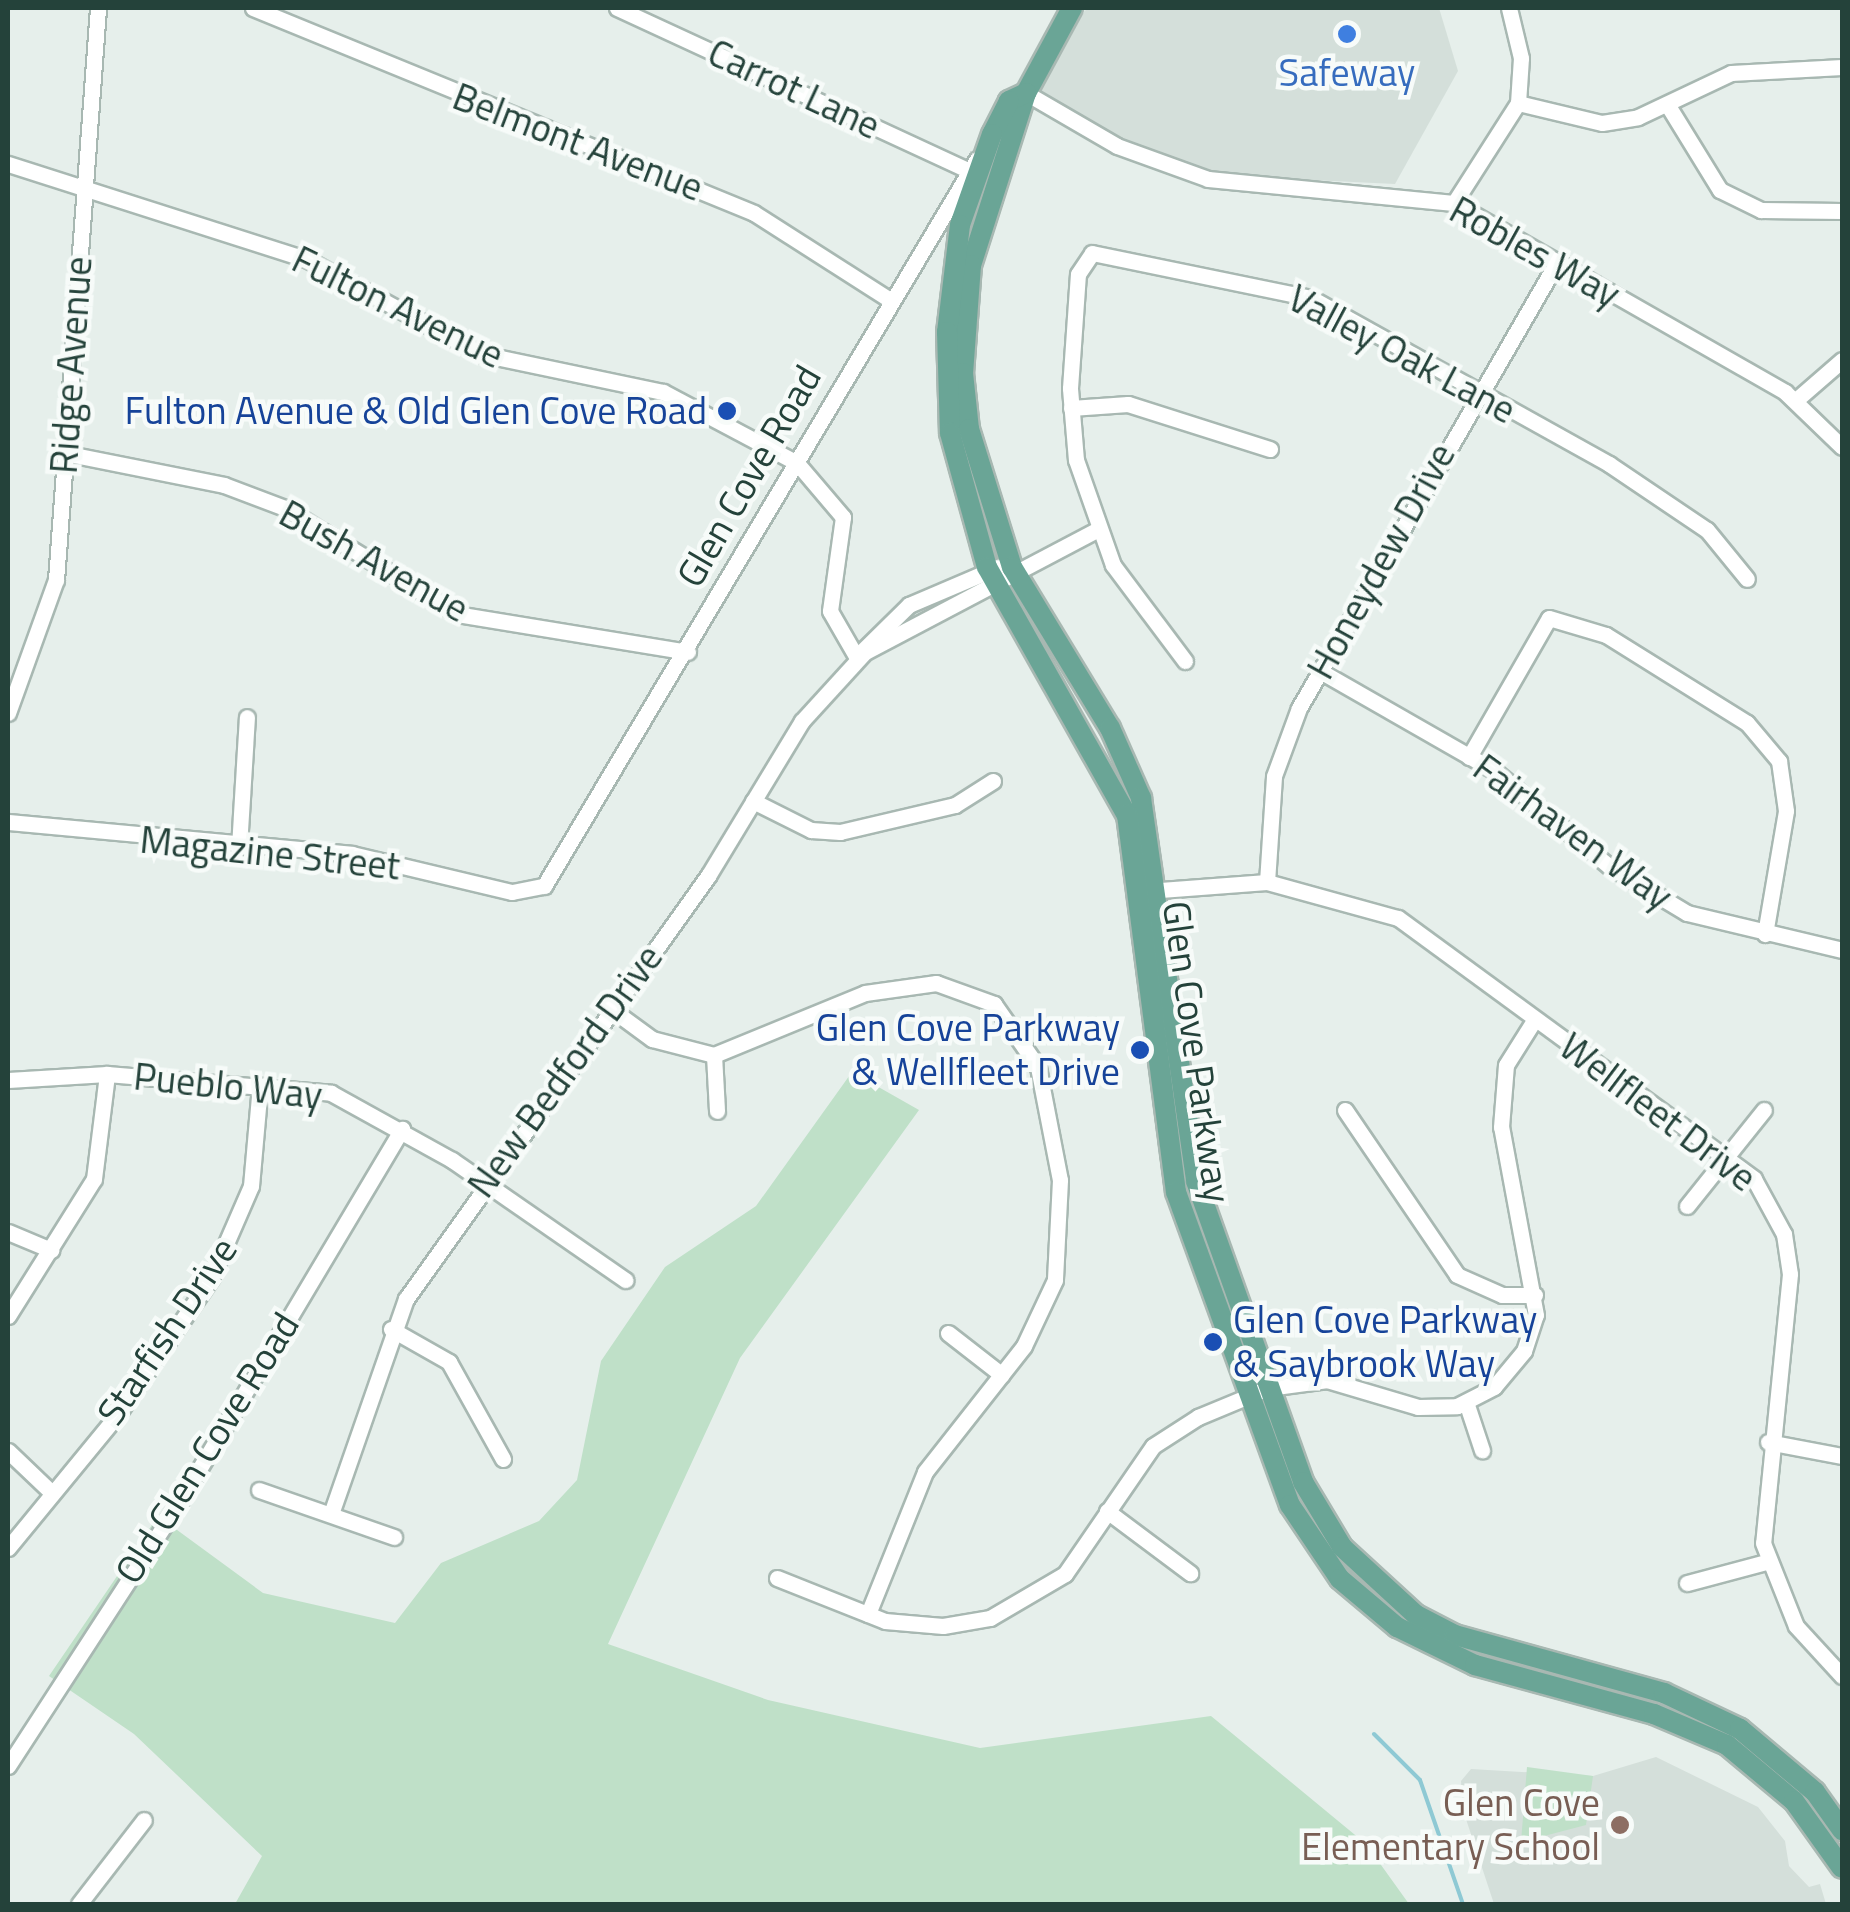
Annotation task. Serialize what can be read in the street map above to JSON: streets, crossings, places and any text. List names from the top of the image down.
{
  "streets": {
    "main road": ["Glen Cove Road", "Glen Cove Parkway"],
    "street": [
      "Carrot Lane",
      "Belmont Avenue",
      "Robles Way",
      "Fulton Avenue",
      "Valley Oak Lane",
      "Ridge Avenue",
      "Bush Avenue",
      "Honeydew Drive",
      "Fairhaven Way",
      "Magazine Street",
      "New Bedford Drive",
      "Pueblo Way",
      "Wellfleet Drive",
      "Starfish Drive",
      "Old Glen Cove Road"
    ]
  },
  "crossings": [
    ["Carrot Lane", "Glen Cove Road"],
    ["Belmont Avenue", "Glen Cove Road"],
    ["Robles Way", "Glen Cove Road"],
    ["Robles Way", "Honeydew Drive"],
    ["Fulton Avenue", "Ridge Avenue"],
    ["Fulton Avenue", "Glen Cove Road"],
    ["Fulton Avenue", "New Bedford Drive"],
    ["Valley Oak Lane", "Honeydew Drive"],
    ["Valley Oak Lane", "New Bedford Drive"],
    ["Ridge Avenue", "Bush Avenue"],
    ["Glen Cove Road", "Bush Avenue"],
    ["Glen Cove Road", "Magazine Street"],
    ["Glen Cove Road", "Glen Cove Parkway"],
    ["Honeydew Drive", "Fairhaven Way"],
    ["Honeydew Drive", "Wellfleet Drive"],
    ["Glen Cove Parkway", "New Bedford Drive"],
    ["Glen Cove Parkway", "Wellfleet Drive"],
    ["New Bedford Drive", "Pueblo Way"],
    ["Pueblo Way", "Starfish Drive"],
    ["Pueblo Way", "Old Glen Cove Road"]
  ],
  "places": [
    "Safeway",
    "Fulton Avenue & Old Glen Cove Road",
    "Glen Cove Parkway & Wellfleet Drive",
    "Glen Cove Parkway & Saybrook Way",
    "Glen Cove Elementary School"
  ]
}
